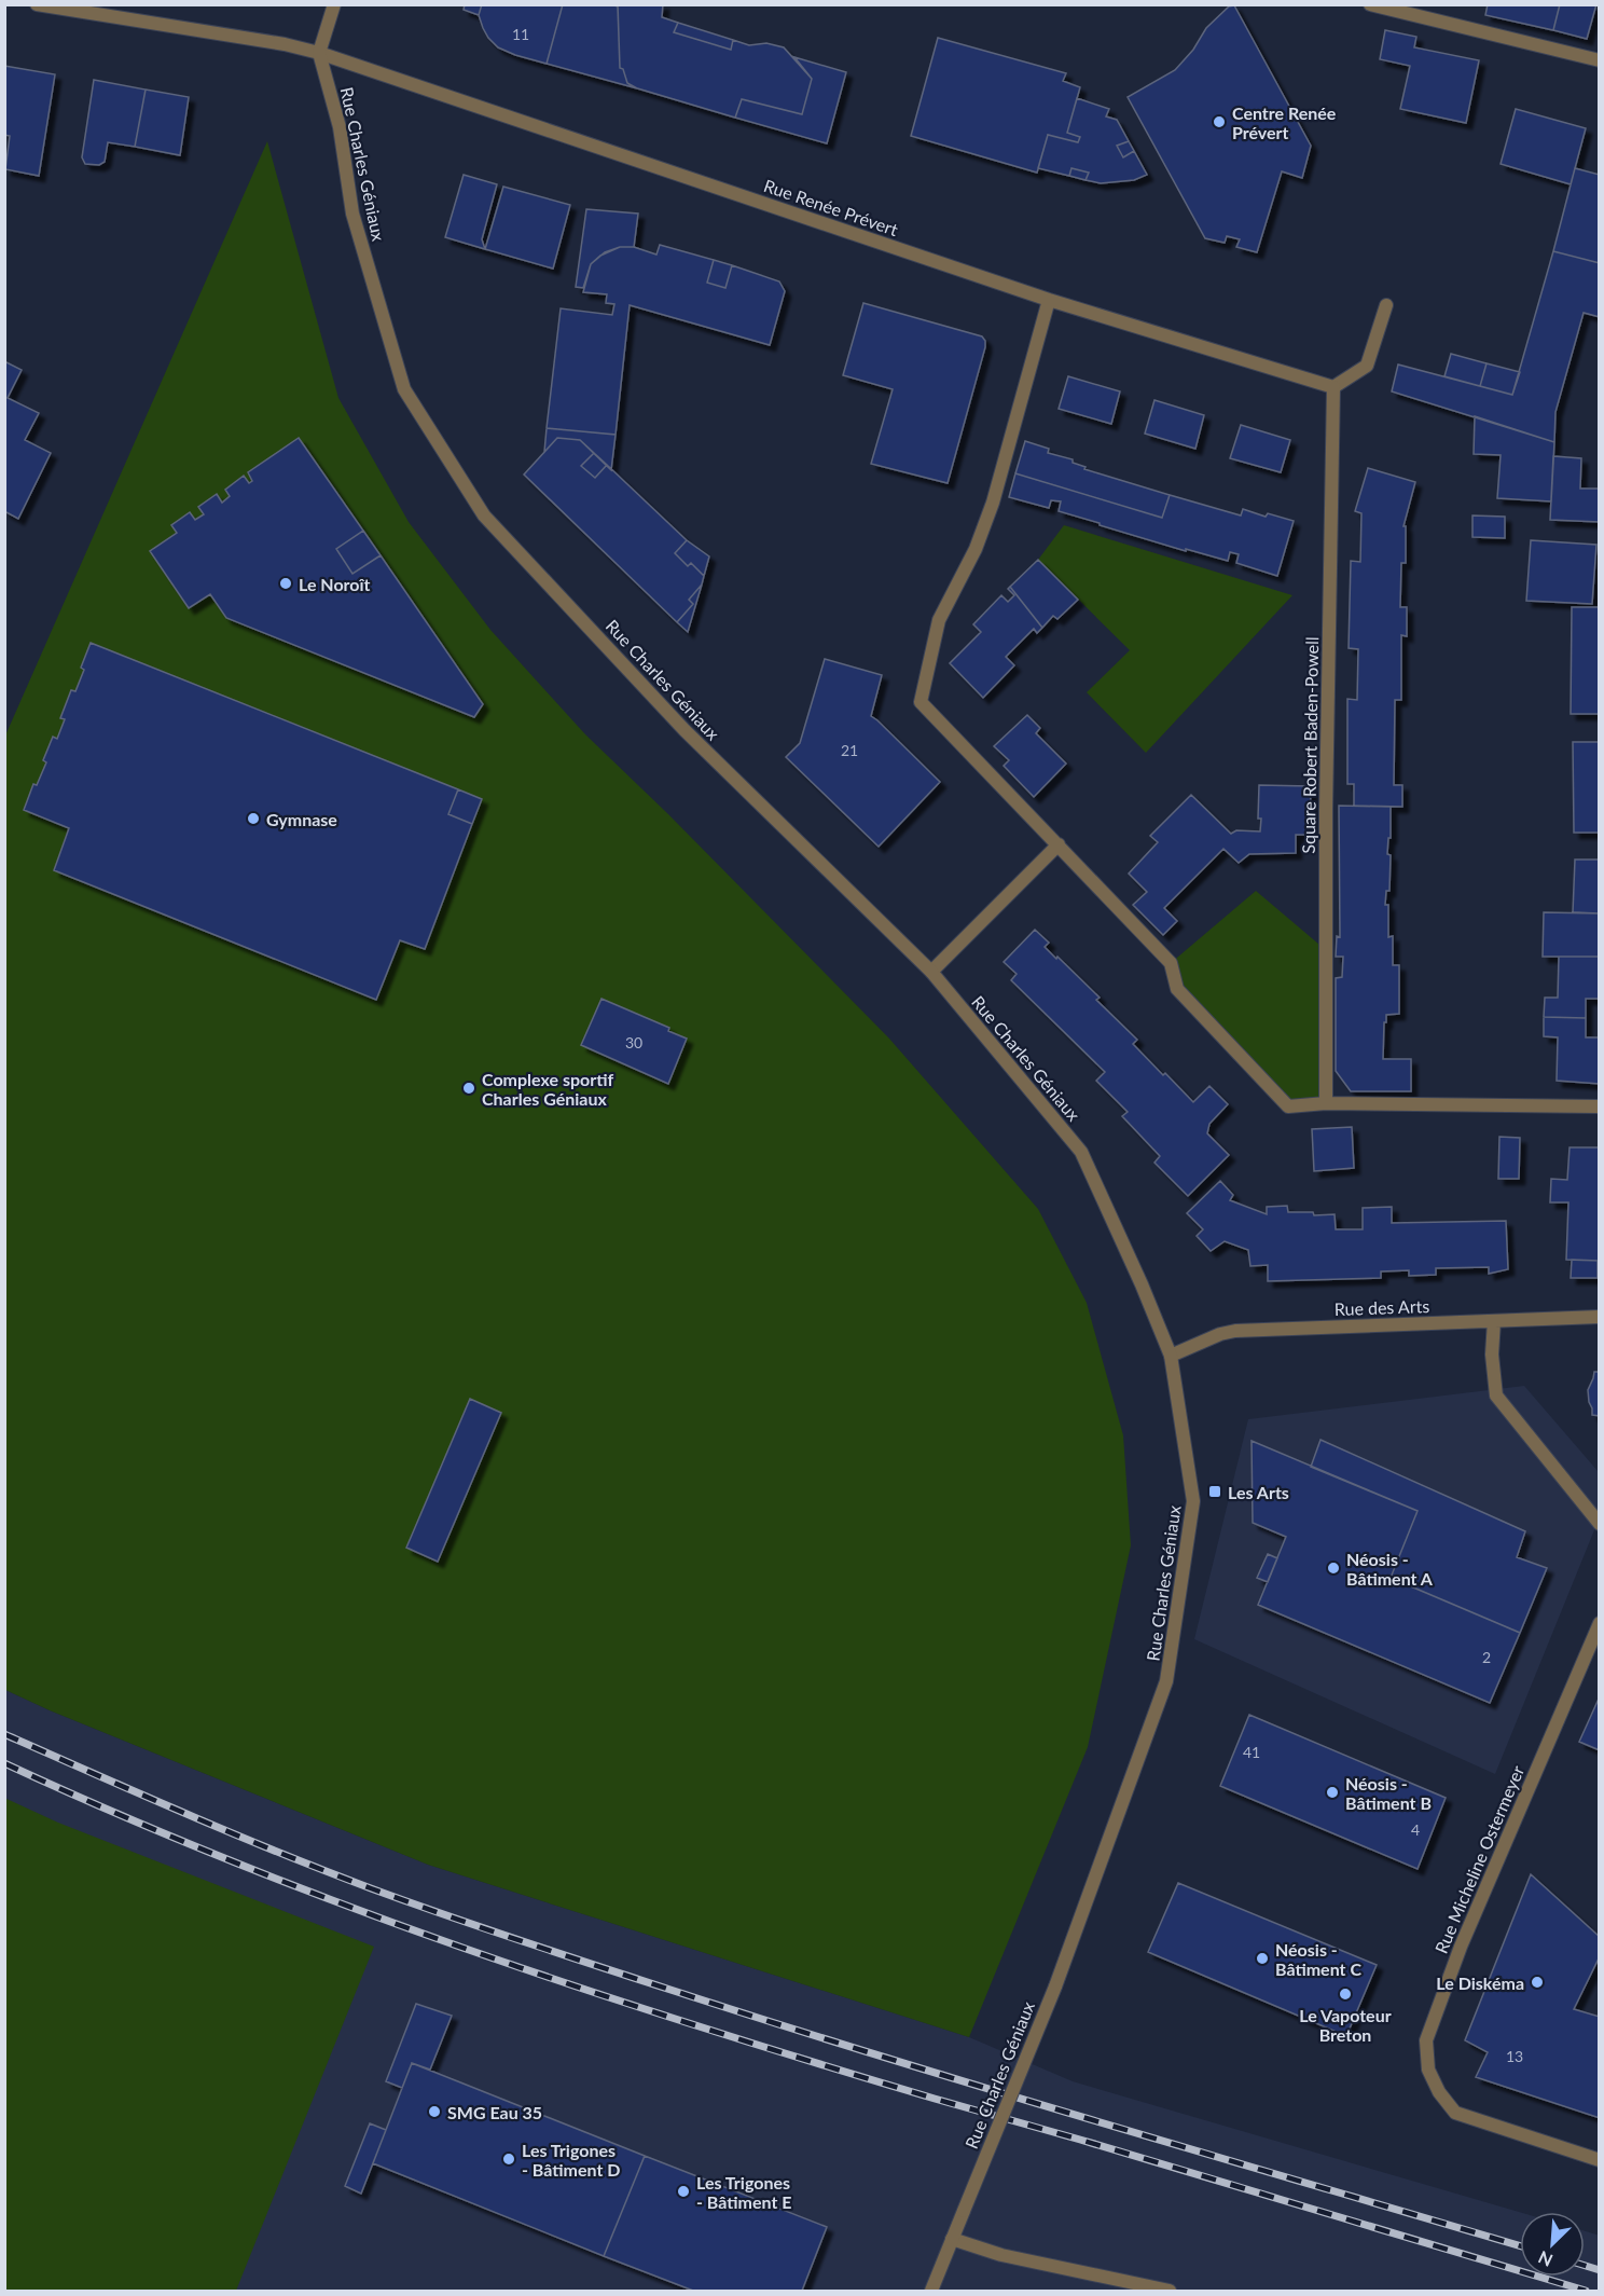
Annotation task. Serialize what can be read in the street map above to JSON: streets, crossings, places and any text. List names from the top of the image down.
{
  "streets": {
    "street": [
      "Rue Charles Géniaux",
      "Rue Renée Prévert",
      "Square Robert Baden-Powell",
      "Rue des Arts",
      "Rue Micheline Ostermeyer"
    ]
  },
  "crossings": [
    ["Rue Charles Géniaux", "Rue Renée Prévert"],
    ["Rue Charles Géniaux", "Rue des Arts"],
    ["Rue Renée Prévert", "Square Robert Baden-Powell"]
  ],
  "places": {
    "other": [
      "Centre Renée Prévert",
      "Le Noroît",
      "Gymnase",
      "Complexe sportif Charles Géniaux",
      "Néosis - Bâtiment A",
      "Néosis - Bâtiment B",
      "Néosis - Bâtiment C",
      "Le Diskéma",
      "Le Vapoteur Breton",
      "SMG Eau 35",
      "Les Trigones - Bâtiment D",
      "Les Trigones - Bâtiment E"
    ],
    "transit": ["Les Arts"]
  },
  "house_numbers": [
    "11",
    "21",
    "30",
    "2",
    "41",
    "4",
    "13"
  ],
  "north": "bottom left"
}
